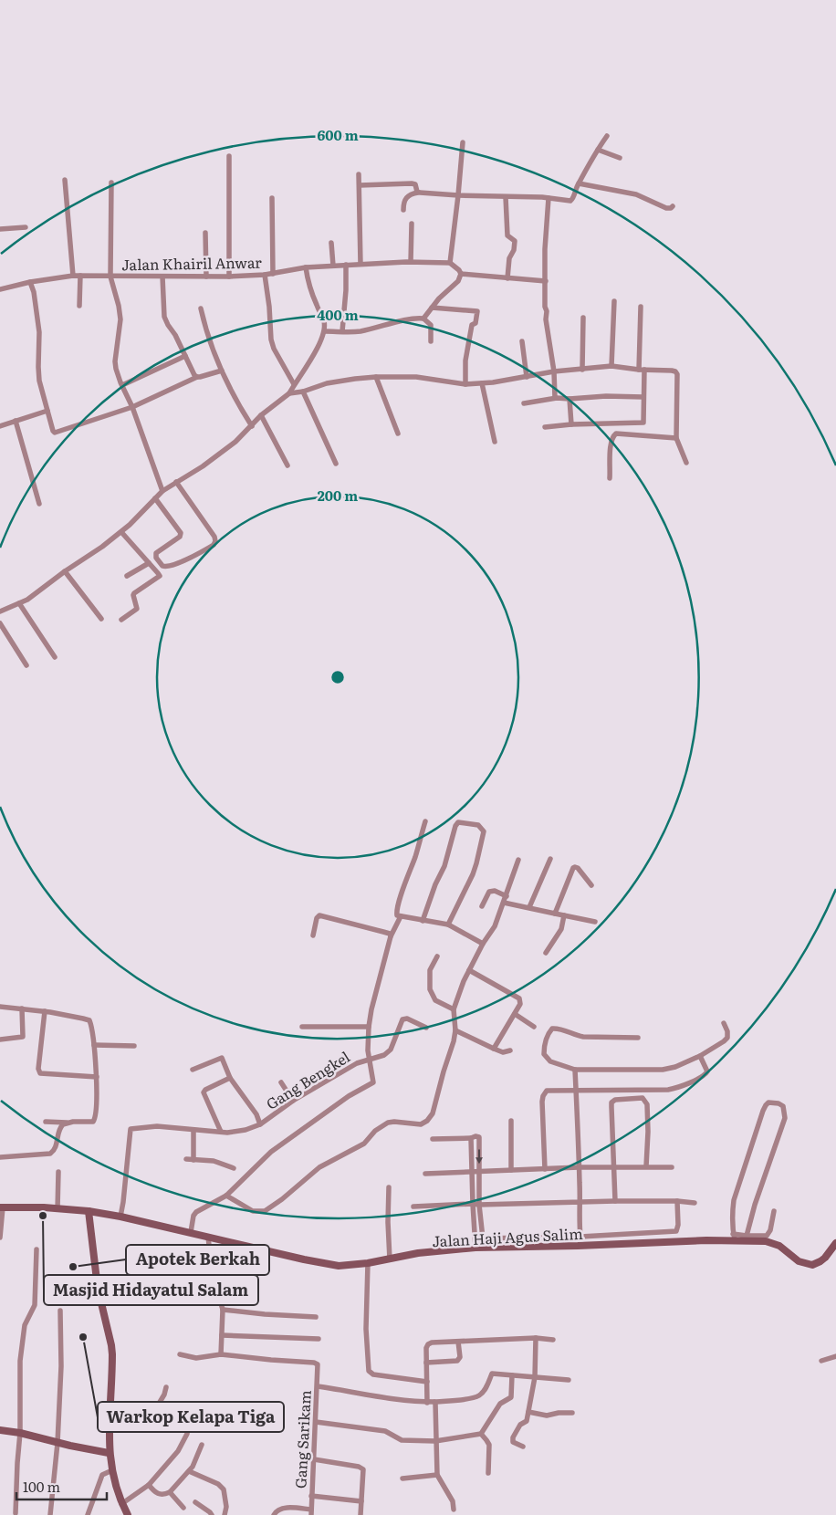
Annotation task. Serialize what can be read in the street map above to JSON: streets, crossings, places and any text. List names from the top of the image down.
{
  "streets": {
    "street": [
      "Jalan Khairil Anwar",
      "Gang Bengkel",
      "Jalan Haji Agus Salim",
      "Gang Sarikam"
    ]
  },
  "crossings": [
    ["Gang Bengkel", "Jalan Haji Agus Salim"]
  ],
  "places": ["Masjid Hidayatul Salam", "Apotek Berkah", "Warkop Kelapa Tiga"],
  "scale_bar": "100 m",
  "rings": ["600 m", "400 m", "200 m"]
}
